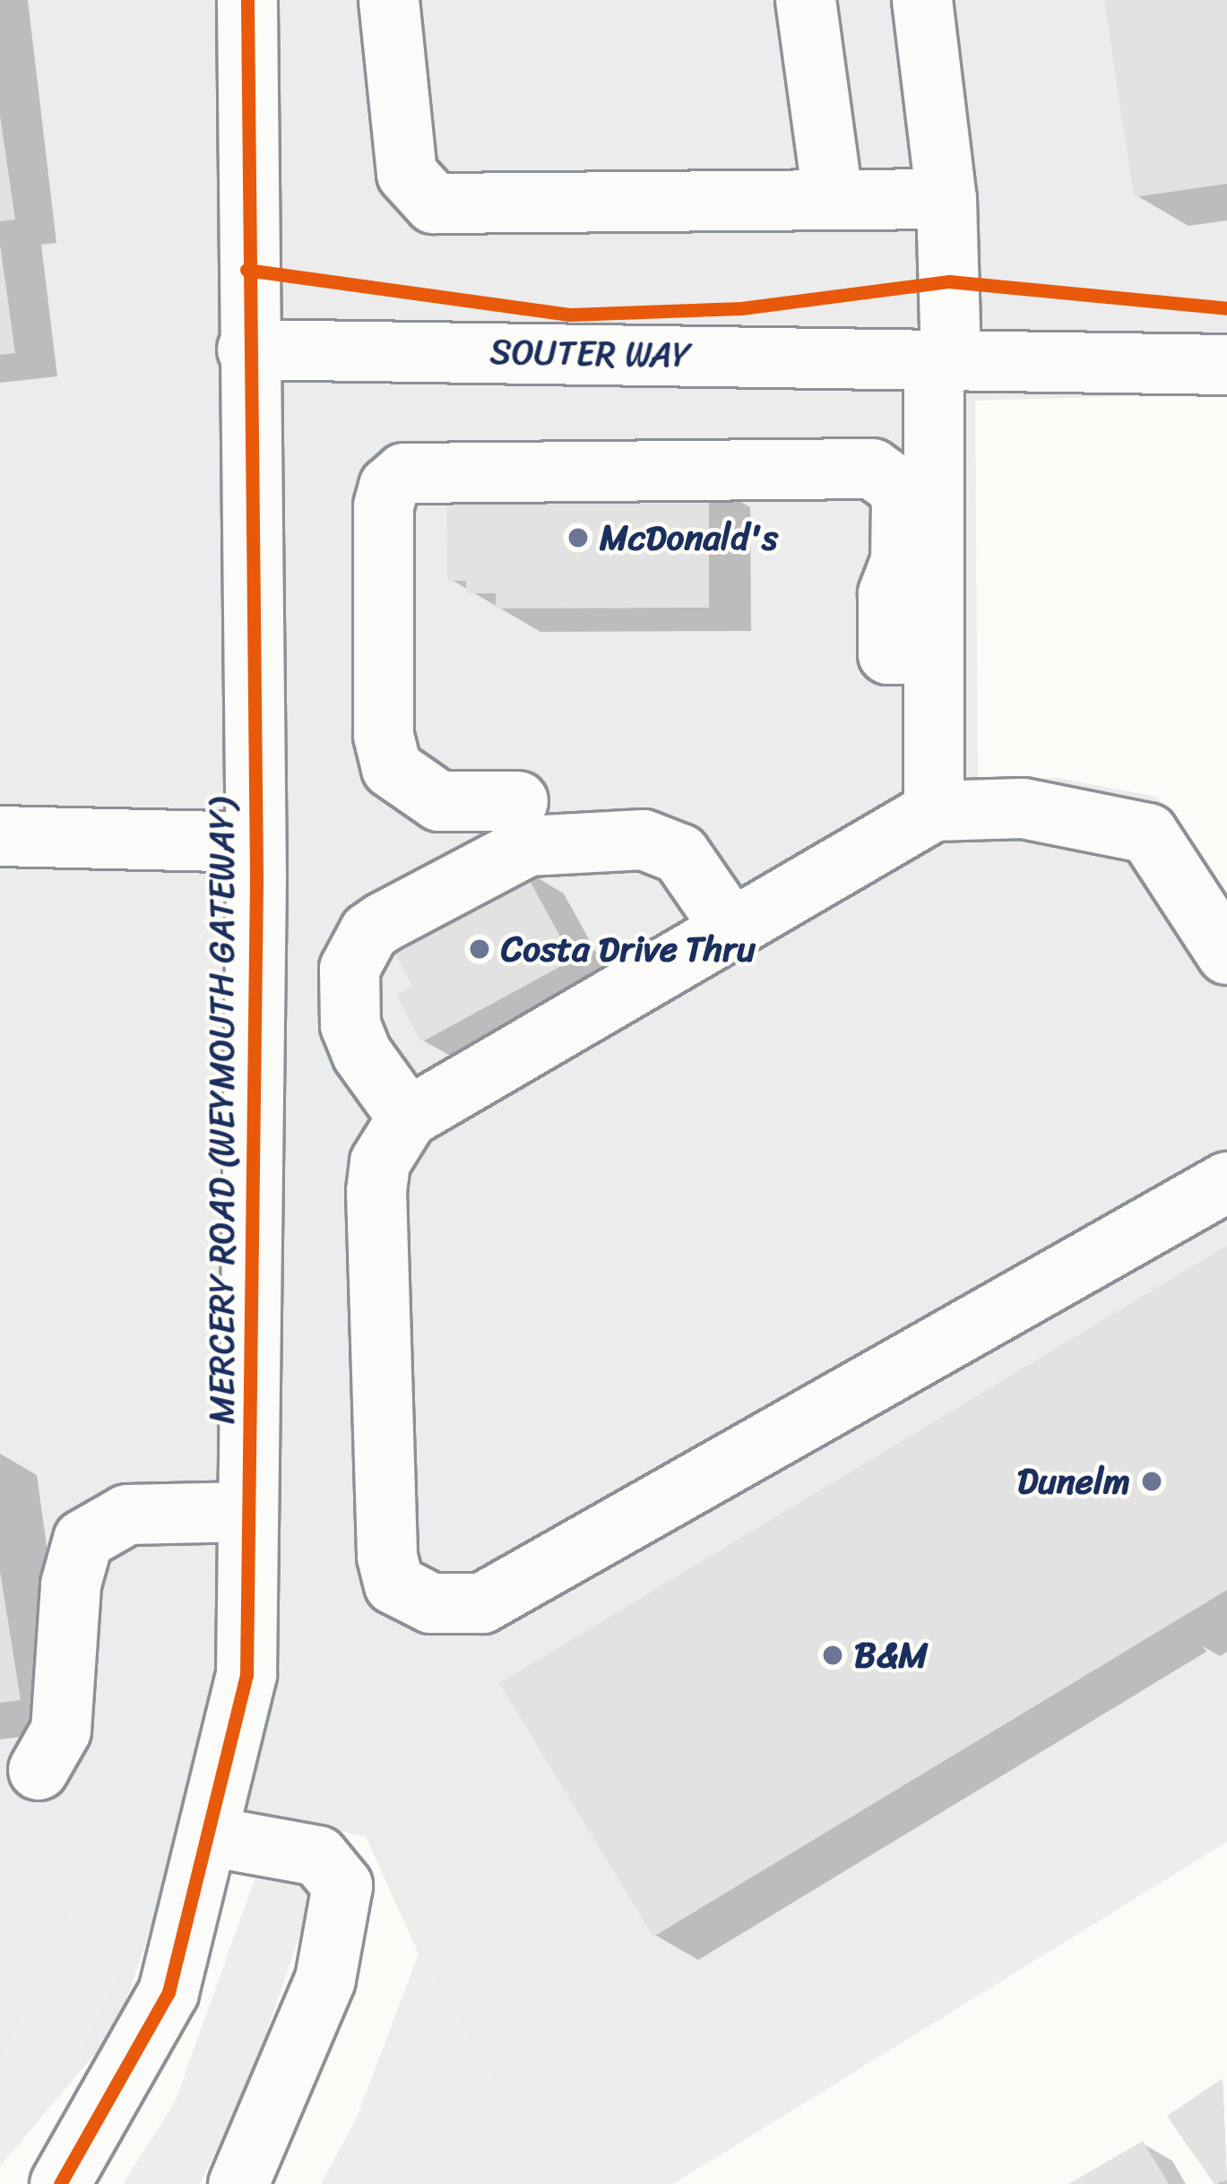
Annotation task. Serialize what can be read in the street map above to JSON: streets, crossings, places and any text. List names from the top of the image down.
{
  "streets": {
    "street": ["SOUTER WAY", "MERCERY ROAD (WEYMOUTH GATEWAY)"]
  },
  "crossings": [
    ["SOUTER WAY", "MERCERY ROAD (WEYMOUTH GATEWAY)"]
  ],
  "places": [
    "McDonald's",
    "Costa Drive Thru",
    "Dunelm",
    "B&M"
  ]
}
